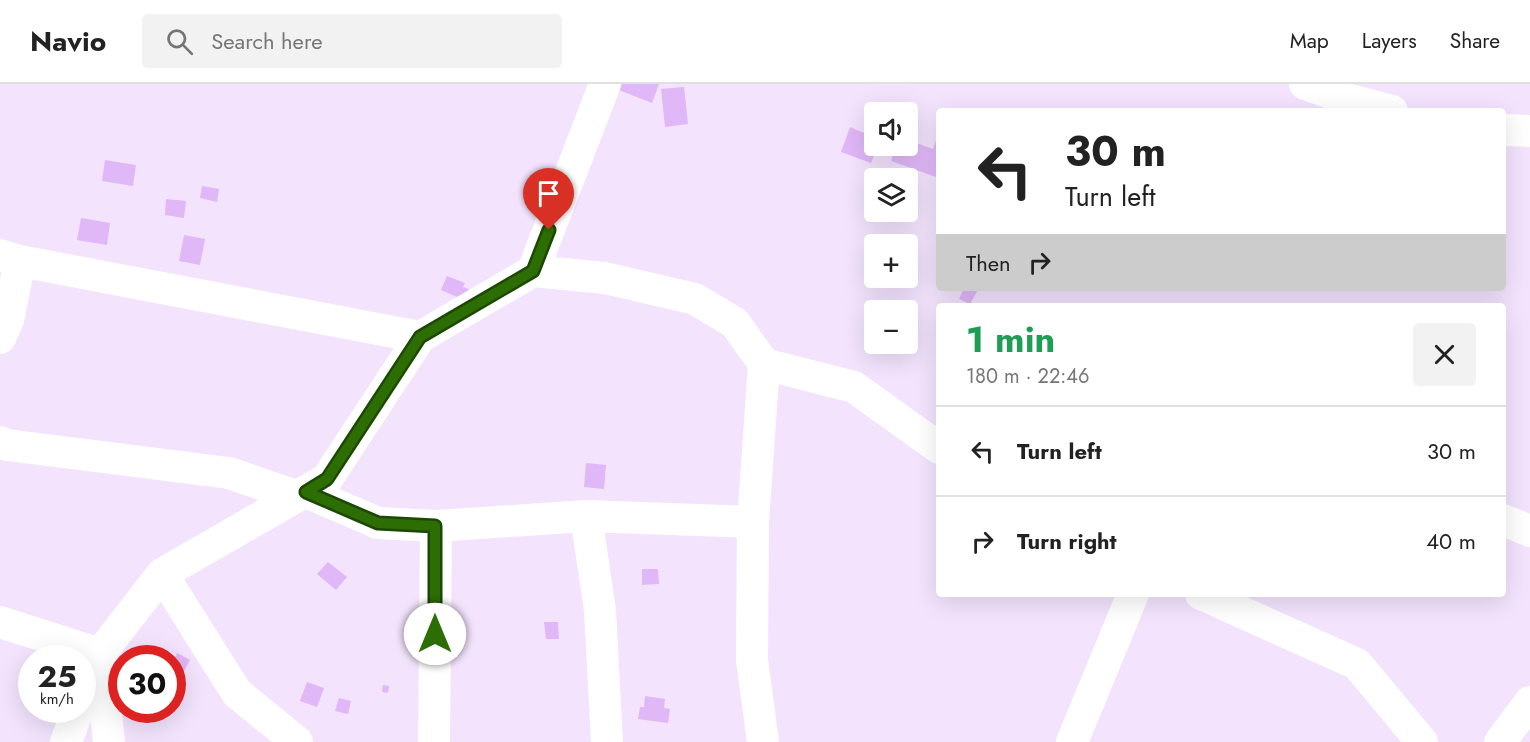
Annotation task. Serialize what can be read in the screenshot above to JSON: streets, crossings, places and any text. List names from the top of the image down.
{
  "page": {
    "header": "Navio",
    "search": "Search here",
    "nav": ["Map", "Layers", "Share"],
    "map_buttons": ["+", "−"],
    "turn": ["30 m", "Turn left"],
    "then": "Then",
    "heading": ["1 min", "180 m · 22:46"],
    "list": [
      {
        "name": "Turn left",
        "value": "30 m"
      },
      {
        "name": "Turn right",
        "value": "40 m"
      }
    ],
    "speed": "25 km/h",
    "limit": "30"
  }
}
